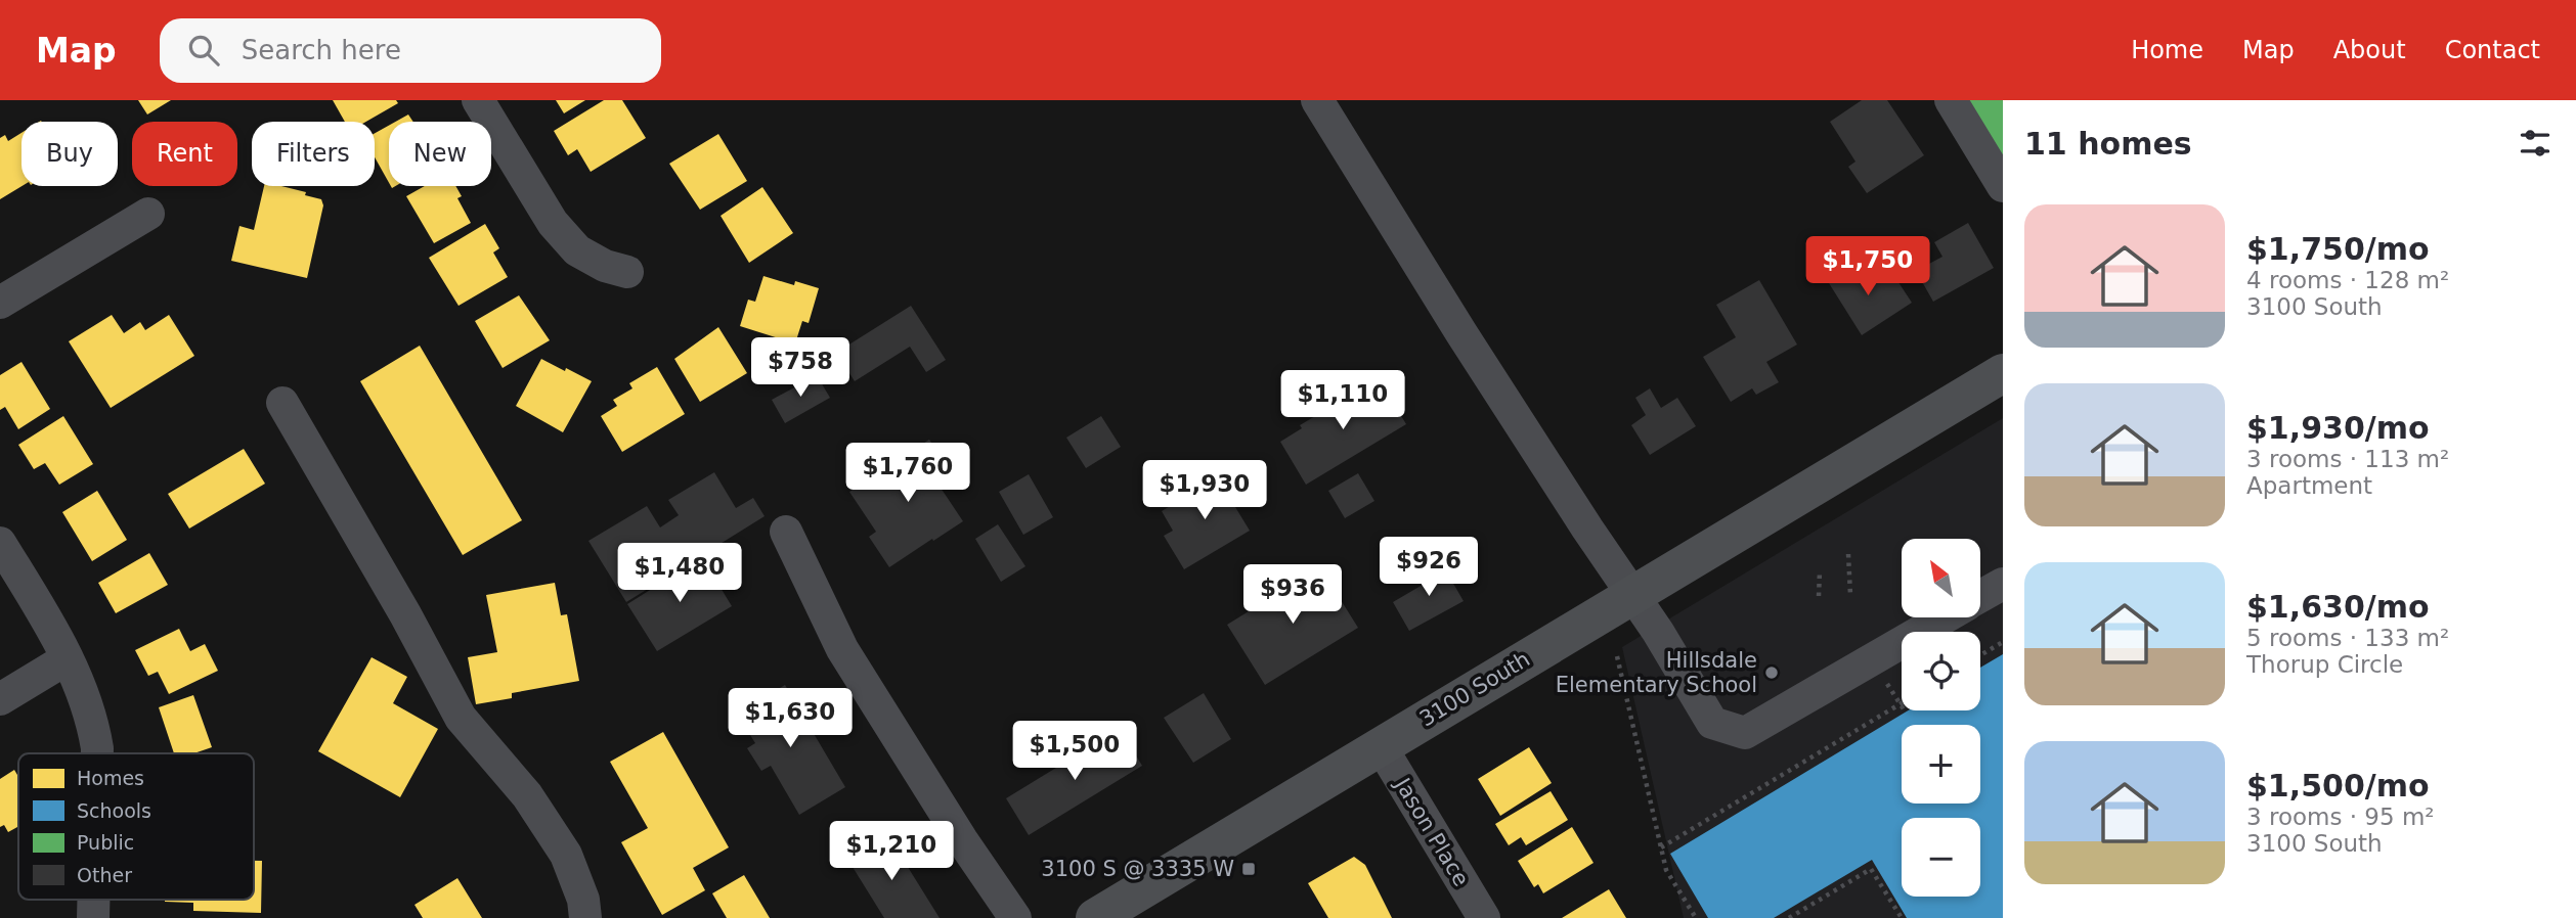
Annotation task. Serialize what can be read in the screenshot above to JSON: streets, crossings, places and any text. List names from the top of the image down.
{
  "streets": {
    "main road": ["3100 South"],
    "street": ["Jason Place"]
  },
  "crossings": [
    ["3100 South", "Jason Place"]
  ],
  "places": {
    "other": ["Hillsdale Elementary School"],
    "transit": ["3100 S @ 3335 W"]
  },
  "legend": [
    "Homes",
    "Schools",
    "Public",
    "Other"
  ],
  "north": "top left",
  "page": {
    "header": "Map",
    "search": "Search here",
    "nav": [
      "Home",
      "Map",
      "About",
      "Contact"
    ],
    "heading": "11 homes",
    "chip": [
      "Buy",
      "Rent",
      "Filters",
      "New"
    ],
    "list": [
      {
        "name": "$1,750/mo",
        "note": "4 rooms · 128 m² · 3100 South"
      },
      {
        "name": "$1,930/mo",
        "note": "3 rooms · 113 m² · Apartment"
      },
      {
        "name": "$1,630/mo",
        "note": "5 rooms · 133 m² · Thorup Circle"
      },
      {
        "name": "$1,500/mo",
        "note": "3 rooms · 95 m² · 3100 South"
      }
    ],
    "price": [
      "$1,750",
      "$758",
      "$1,110",
      "$1,760",
      "$1,930",
      "$926",
      "$1,480",
      "$936",
      "$1,630",
      "$1,500",
      "$1,210"
    ],
    "map_buttons": ["+", "−"]
  }
}
